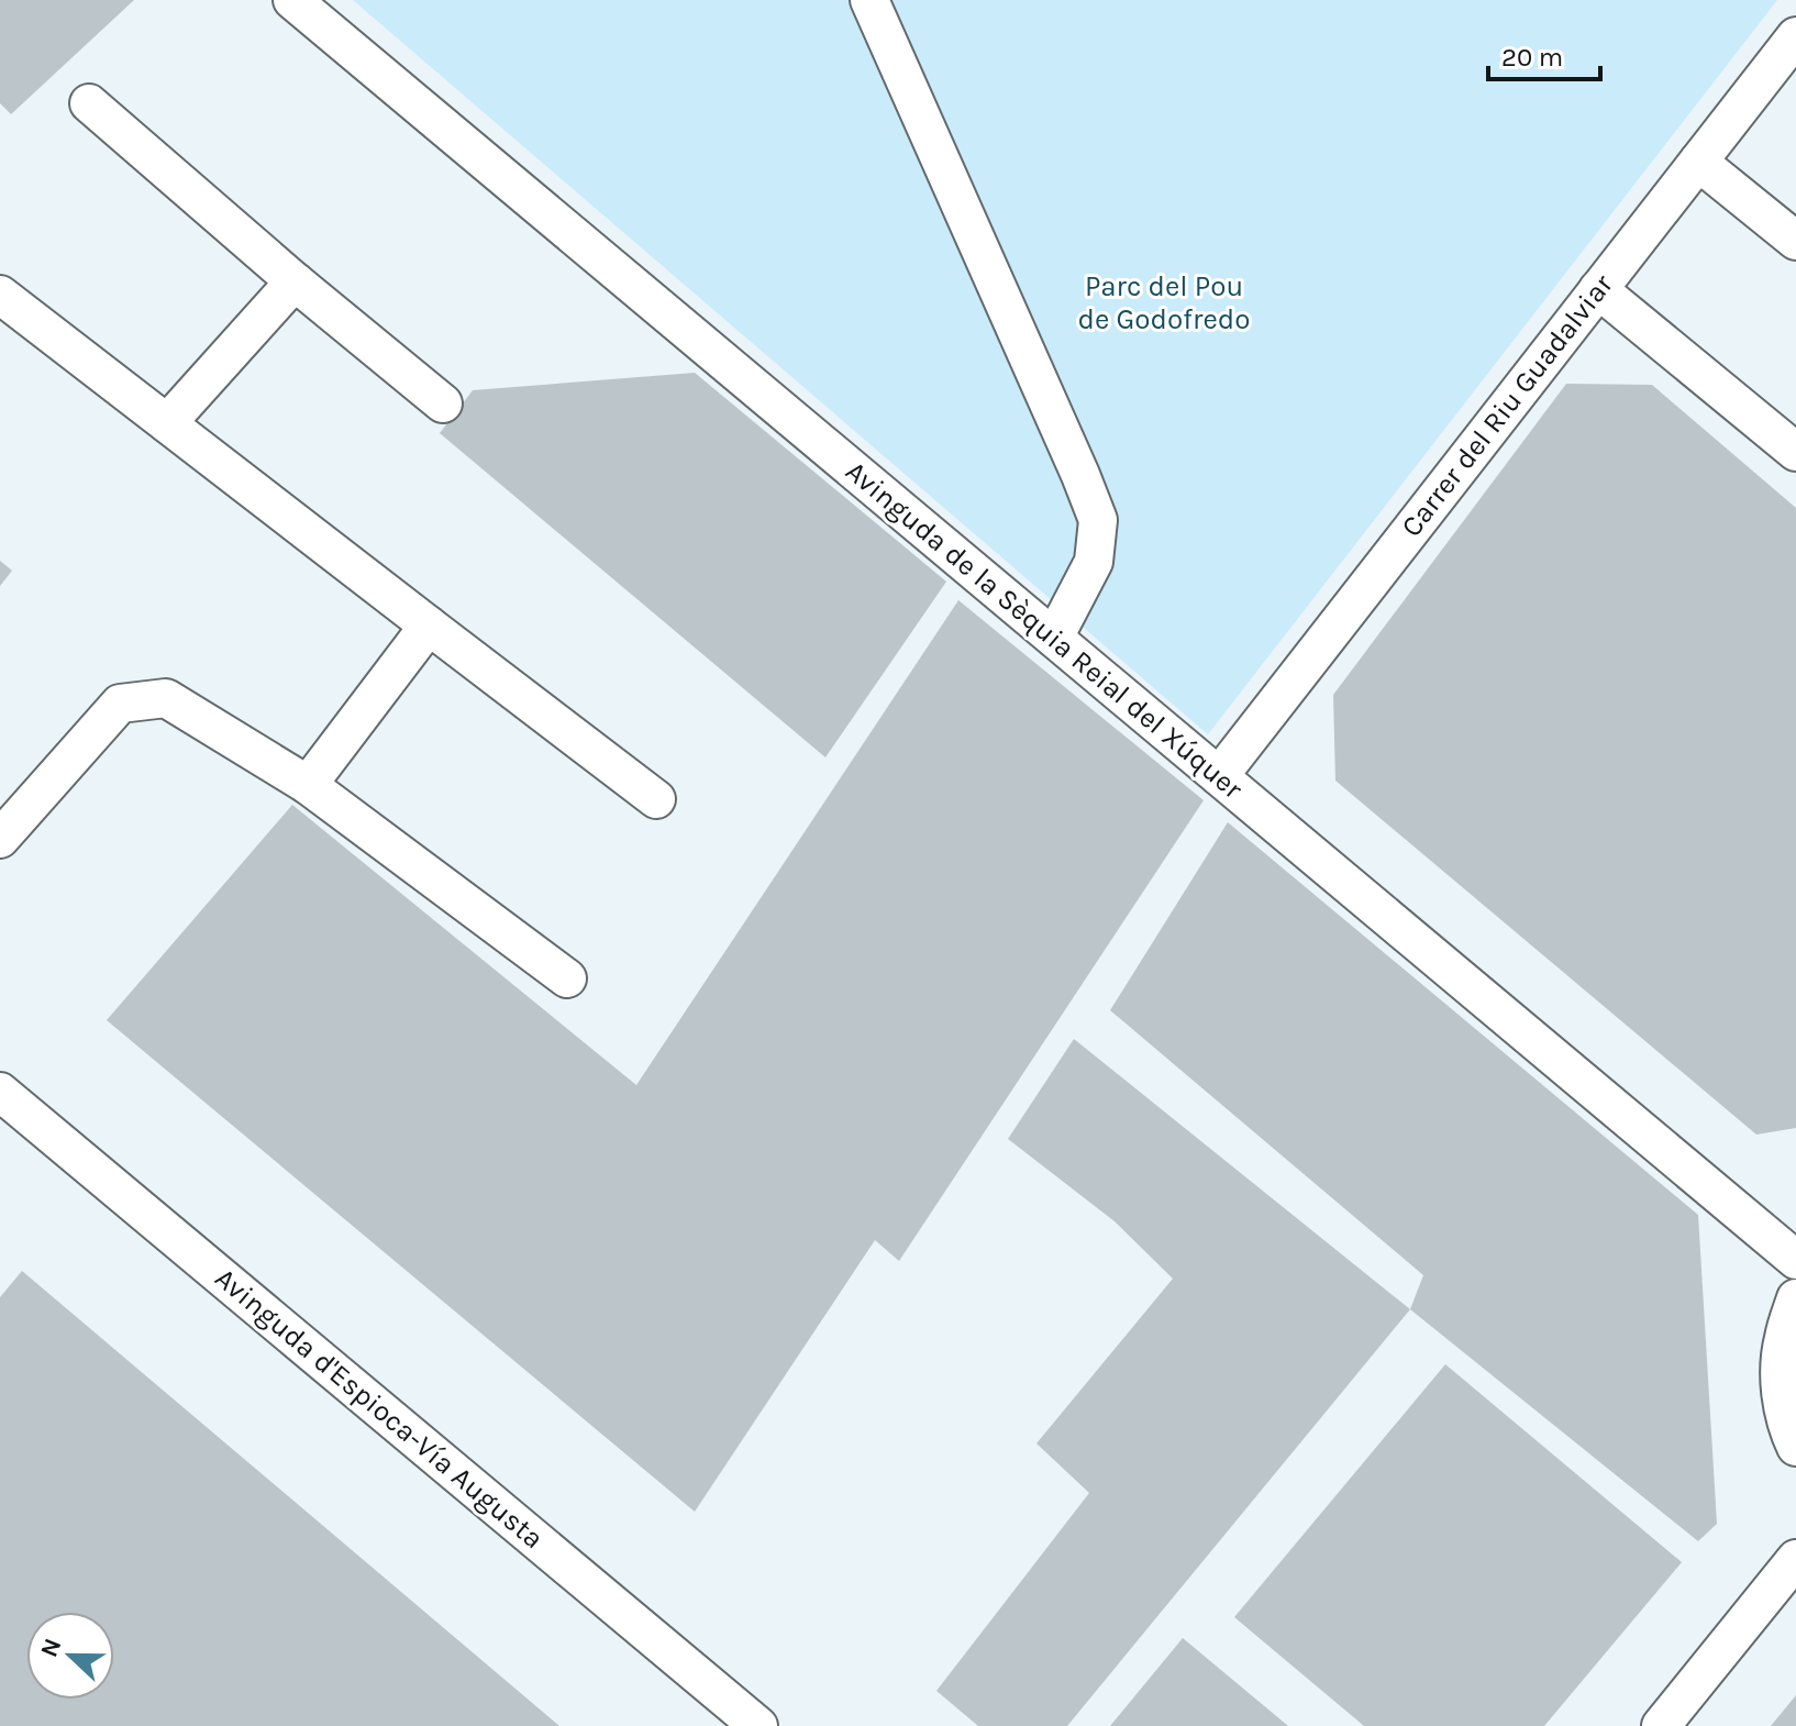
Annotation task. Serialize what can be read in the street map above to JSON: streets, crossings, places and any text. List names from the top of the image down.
{
  "streets": {
    "street": ["Carrer del Riu Guadalviar", "Avinguda de la Sèquia Reial del Xúquer", "Avinguda d'Espioca-Vía Augusta"]
  },
  "crossings": [
    ["Carrer del Riu Guadalviar", "Avinguda de la Sèquia Reial del Xúquer"]
  ],
  "parks": ["Parc del Pou de Godofredo"],
  "scale_bar": "20 m",
  "north": "left"
}
